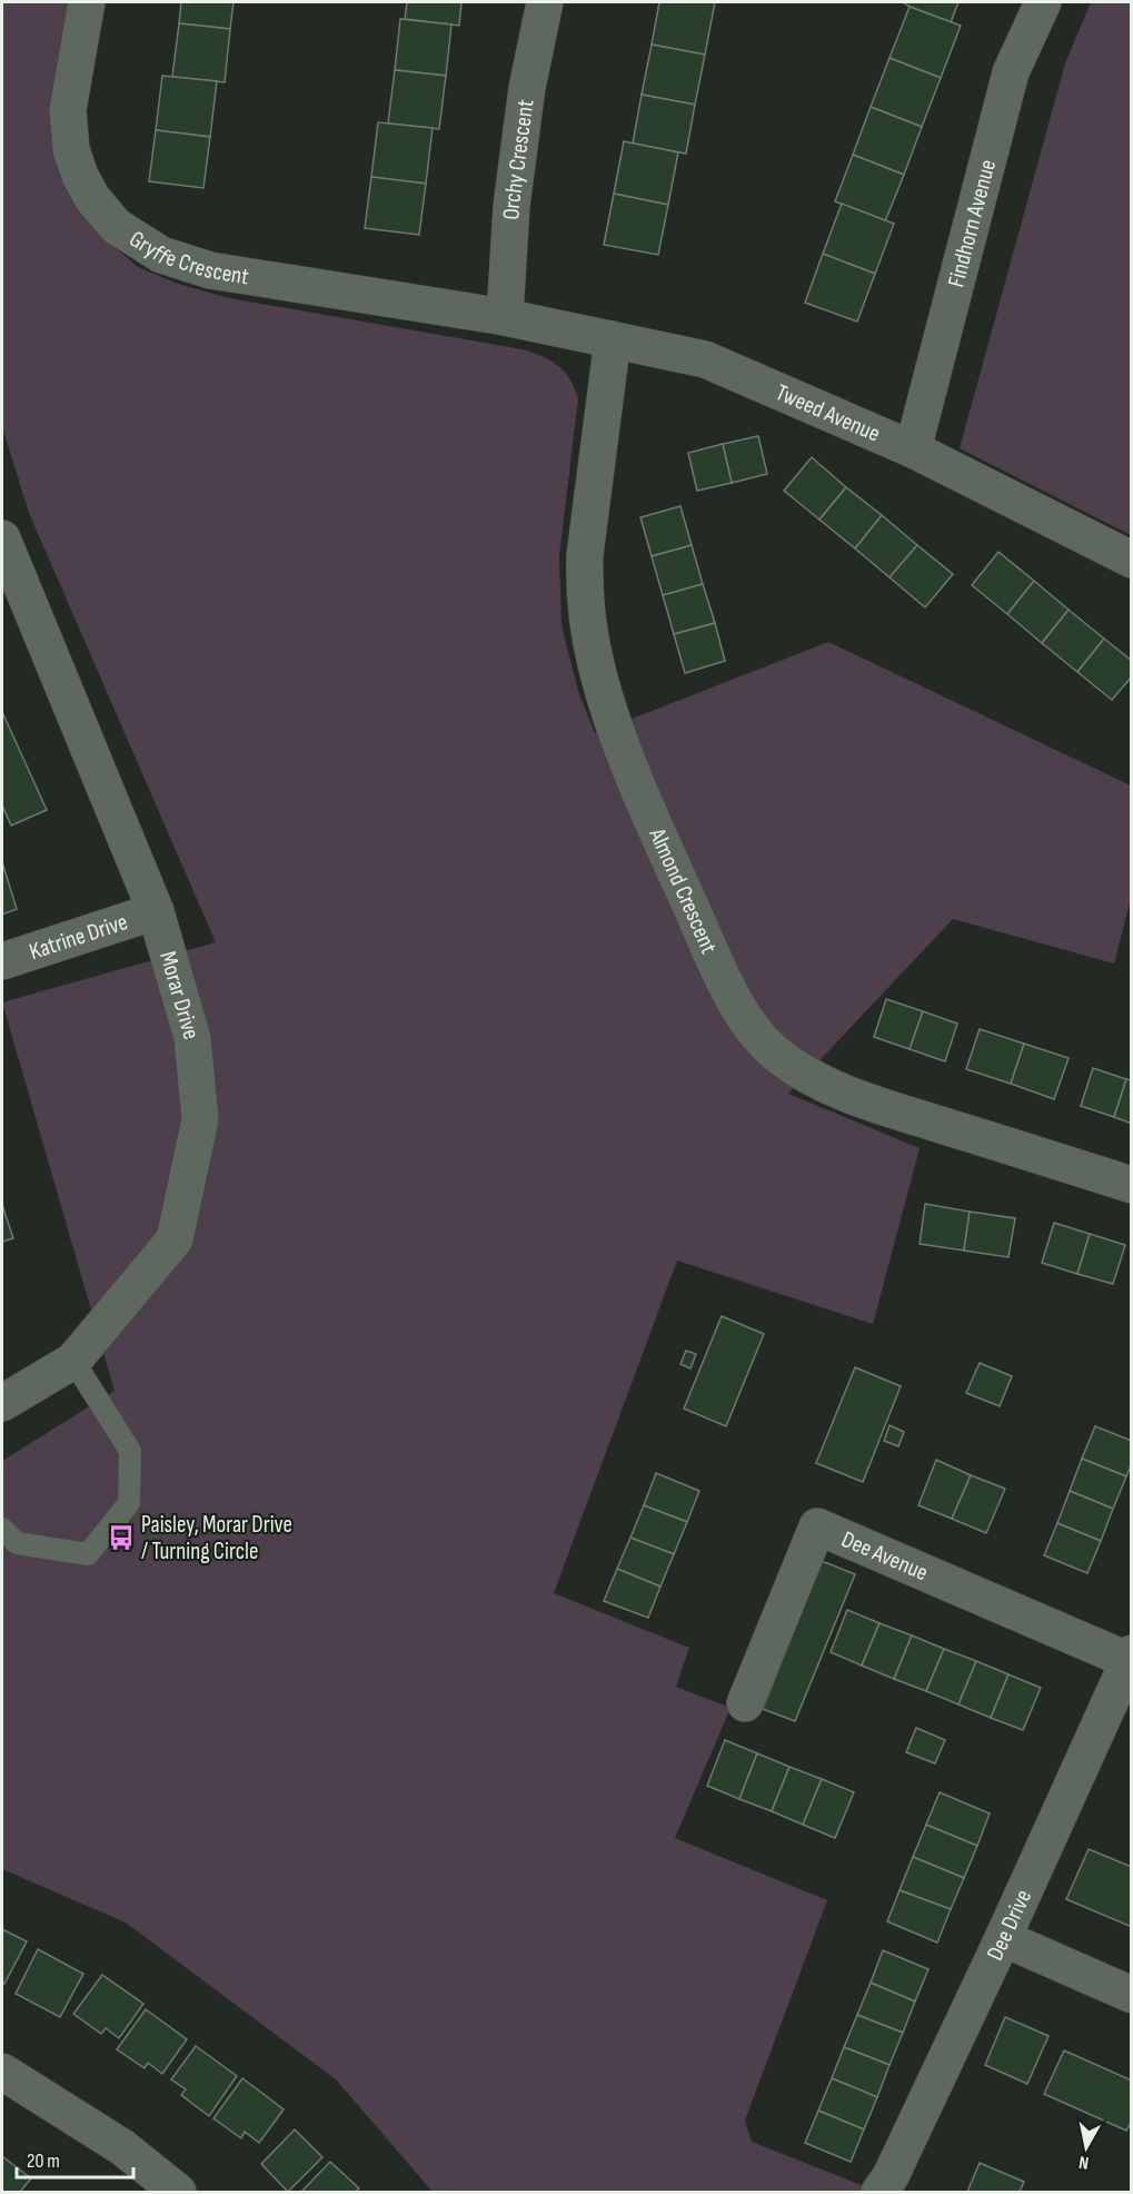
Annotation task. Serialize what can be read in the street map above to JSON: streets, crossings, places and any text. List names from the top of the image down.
{
  "streets": {
    "street": [
      "Orchy Crescent",
      "Findhorn Avenue",
      "Gryffe Crescent",
      "Tweed Avenue",
      "Almond Crescent",
      "Katrine Drive",
      "Morar Drive",
      "Dee Avenue",
      "Dee Drive"
    ]
  },
  "crossings": [
    ["Orchy Crescent", "Gryffe Crescent"],
    ["Orchy Crescent", "Tweed Avenue"],
    ["Findhorn Avenue", "Tweed Avenue"],
    ["Gryffe Crescent", "Tweed Avenue"],
    ["Tweed Avenue", "Almond Crescent"],
    ["Katrine Drive", "Morar Drive"],
    ["Dee Avenue", "Dee Drive"]
  ],
  "places": {
    "bus stop": ["Paisley, Morar Drive / Turning Circle"]
  },
  "scale_bar": "20 m",
  "north": "bottom"
}
